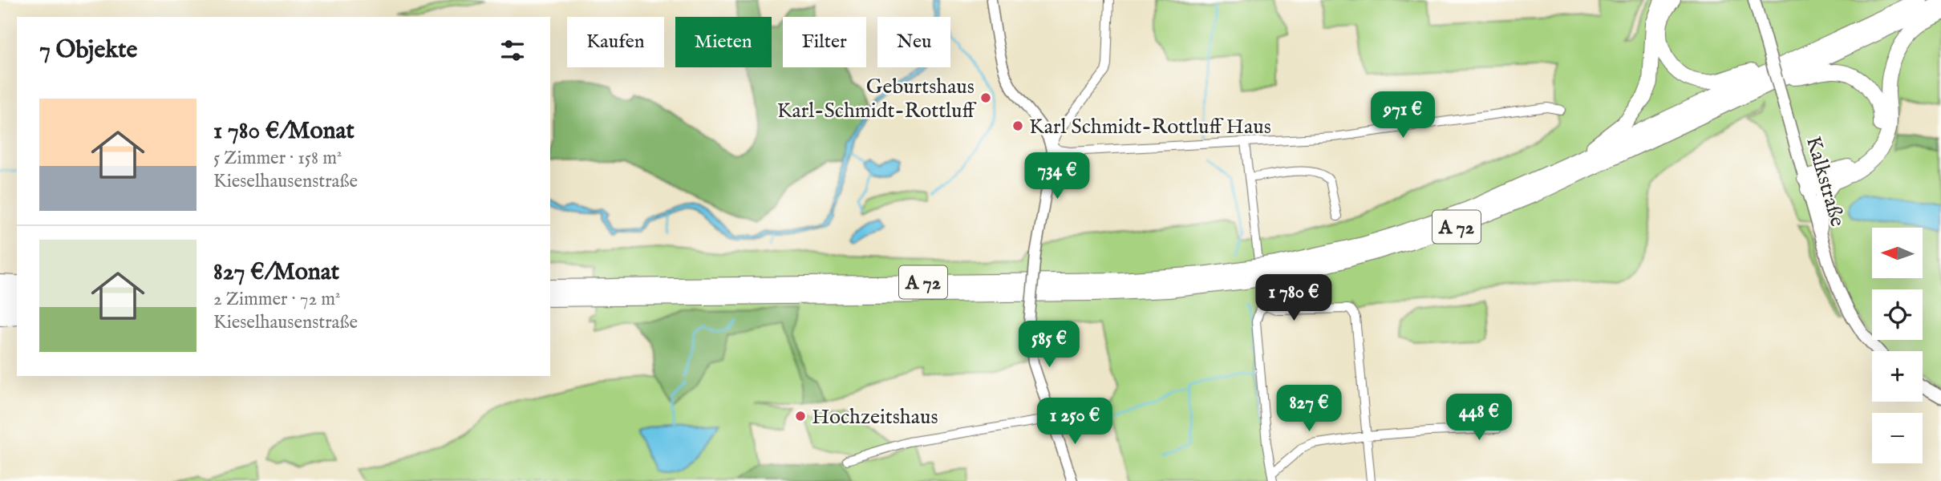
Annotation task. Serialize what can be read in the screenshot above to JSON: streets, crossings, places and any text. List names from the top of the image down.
{
  "streets": {
    "highway": ["A 72"],
    "main road": ["Kalkstraße"]
  },
  "places": ["Geburtshaus Karl-Schmidt-Rottluff", "Karl Schmidt-Rottluff Haus", "Hochzeitshaus"],
  "north": "left",
  "page": {
    "chip": [
      "Kaufen",
      "Mieten",
      "Filter",
      "Neu"
    ],
    "heading": "7 Objekte",
    "list": [
      {
        "name": "1 780 €/Monat",
        "note": "5 Zimmer · 158 m² · Kieselhausenstraße"
      },
      {
        "name": "827 €/Monat",
        "note": "2 Zimmer · 72 m² · Kieselhausenstraße"
      }
    ],
    "price": [
      "971 €",
      "734 €",
      "1 780 €",
      "585 €",
      "827 €",
      "448 €",
      "1 250 €"
    ],
    "map_buttons": ["+", "−"]
  }
}
